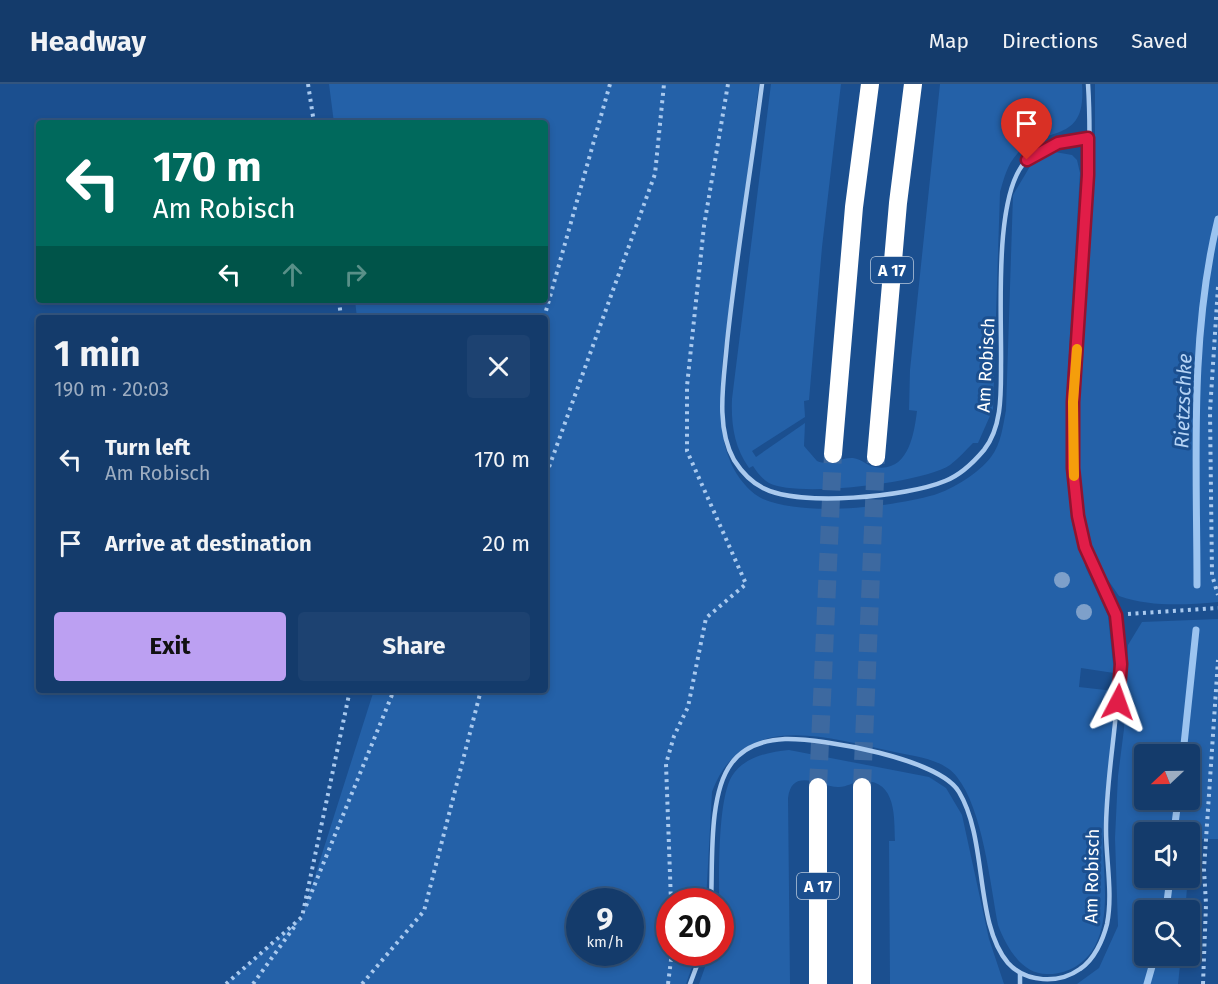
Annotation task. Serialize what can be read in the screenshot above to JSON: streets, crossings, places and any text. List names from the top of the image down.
{
  "streets": {
    "highway": ["A 17"],
    "lane": ["Am Robisch"]
  },
  "water": ["Rietzschke"],
  "north": "left",
  "page": {
    "header": "Headway",
    "nav": ["Map", "Directions", "Saved"],
    "turn": ["170 m", "Am Robisch"],
    "heading": ["1 min", "190 m · 20:03"],
    "list": [
      {
        "name": "Turn left",
        "note": "Am Robisch",
        "value": "170 m"
      },
      {
        "name": "Arrive at destination",
        "value": "20 m"
      }
    ],
    "buttons": ["Exit", "Share"],
    "speed": "9 km/h",
    "limit": "20"
  }
}
